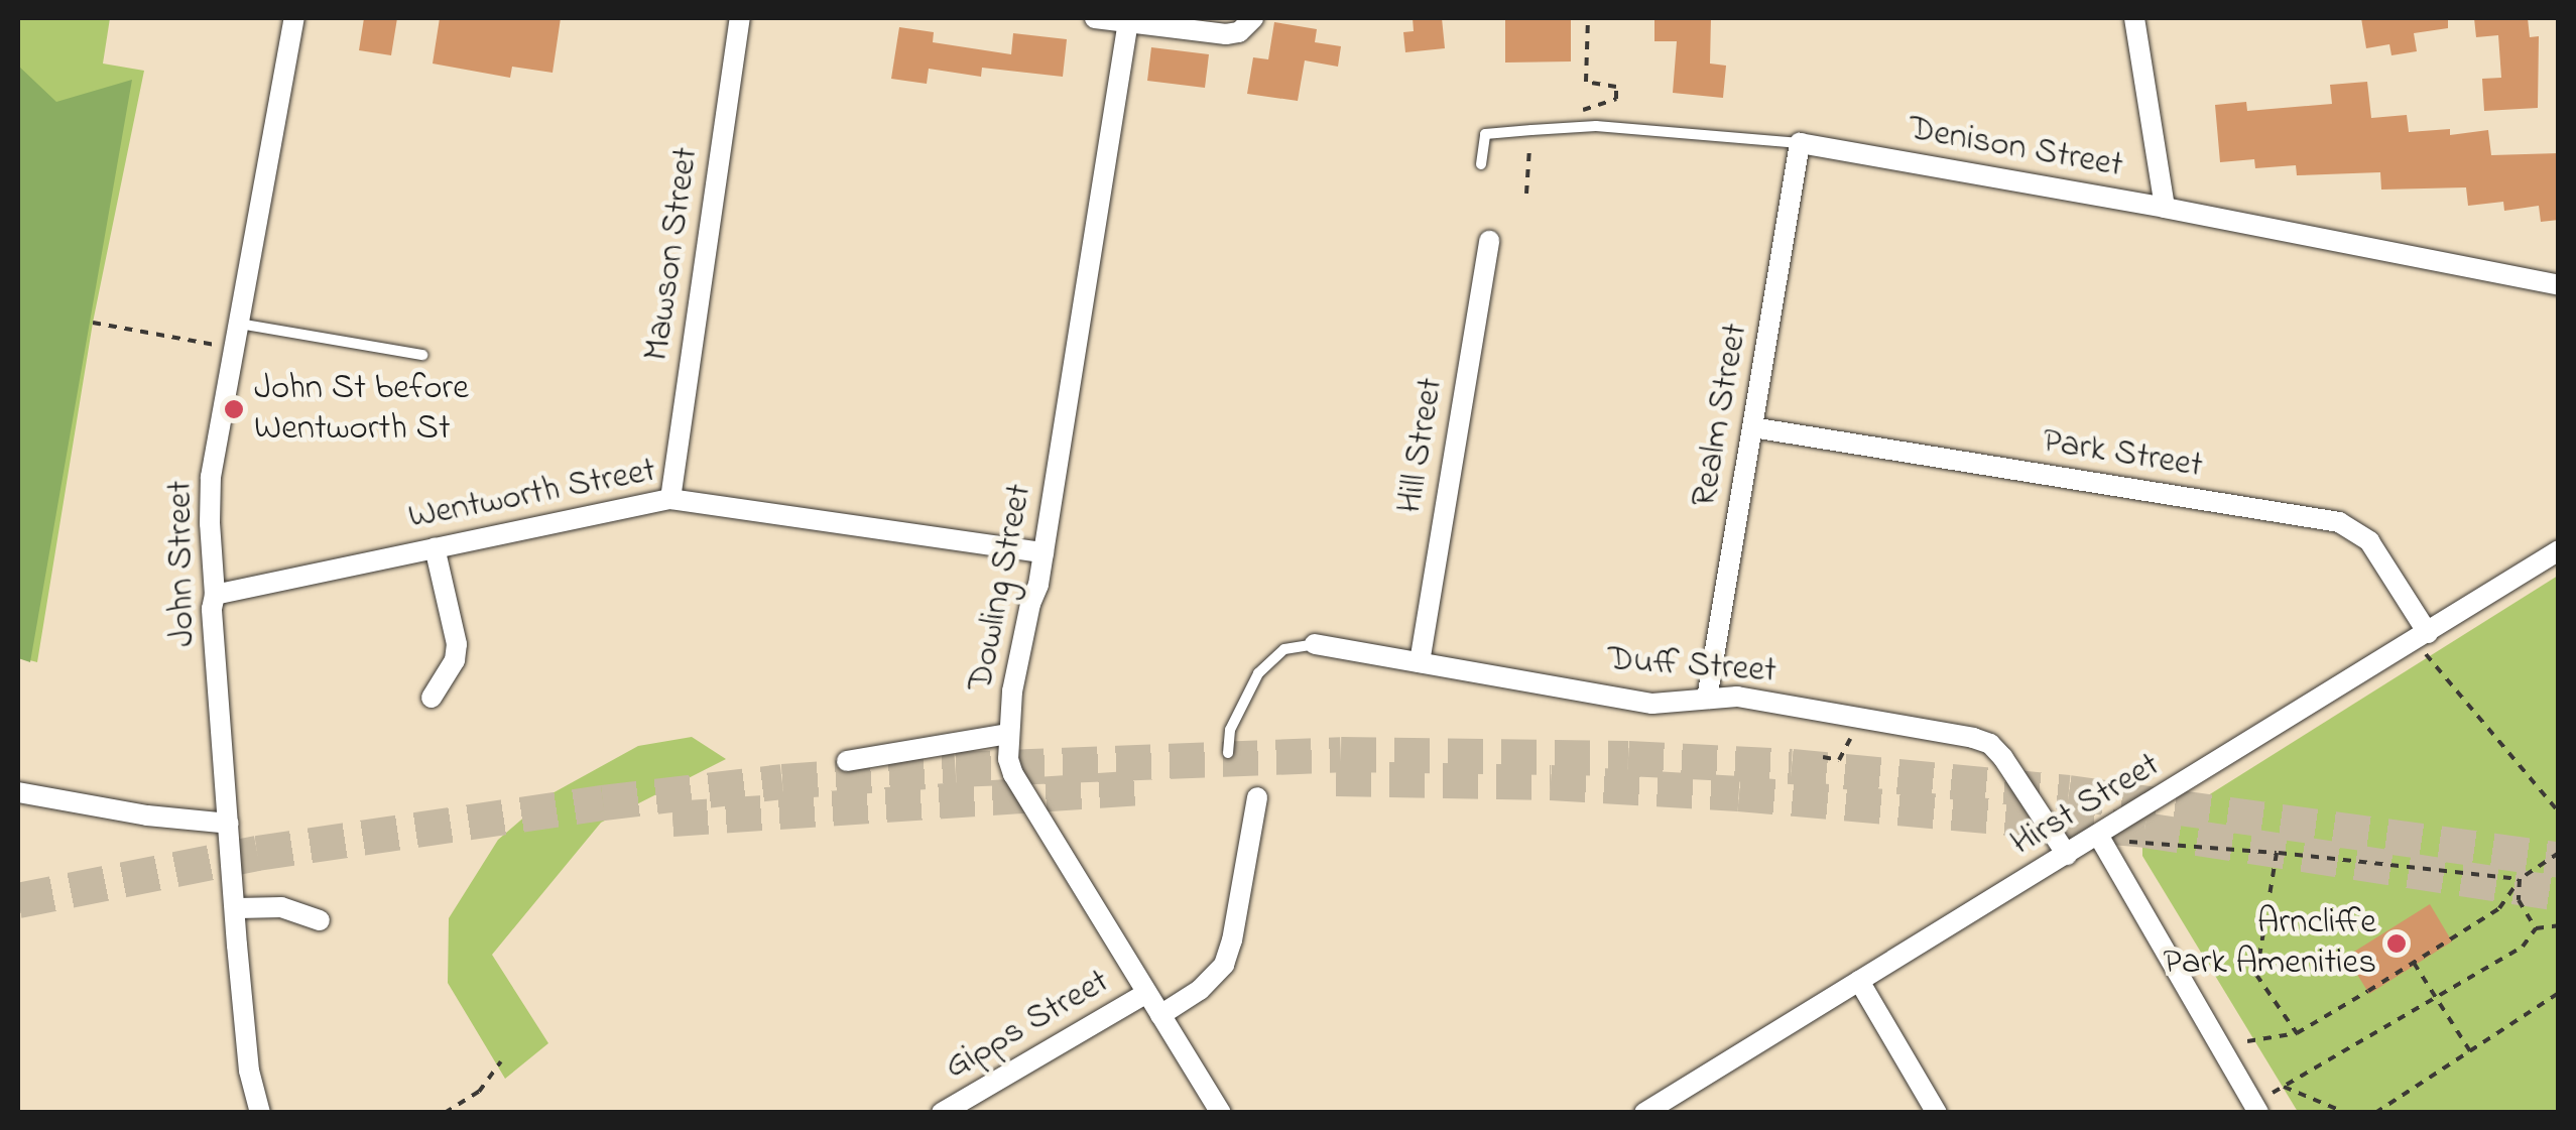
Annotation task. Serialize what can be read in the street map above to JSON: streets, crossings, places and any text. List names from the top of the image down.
{
  "streets": {
    "street": [
      "Denison Street",
      "Mawson Street",
      "Realm Street",
      "Hill Street",
      "Park Street",
      "Wentworth Street",
      "John Street",
      "Dowling Street",
      "Duff Street",
      "Hirst Street",
      "Gipps Street"
    ]
  },
  "crossings": [
    ["Denison Street", "Realm Street"],
    ["Mawson Street", "Wentworth Street"],
    ["Realm Street", "Park Street"],
    ["Realm Street", "Duff Street"],
    ["Hill Street", "Duff Street"],
    ["Park Street", "Hirst Street"],
    ["Wentworth Street", "John Street"],
    ["Wentworth Street", "Dowling Street"],
    ["Dowling Street", "Gipps Street"],
    ["Duff Street", "Hirst Street"]
  ],
  "places": ["John St before Wentworth St", "Arncliffe Park Amenities"]
}
